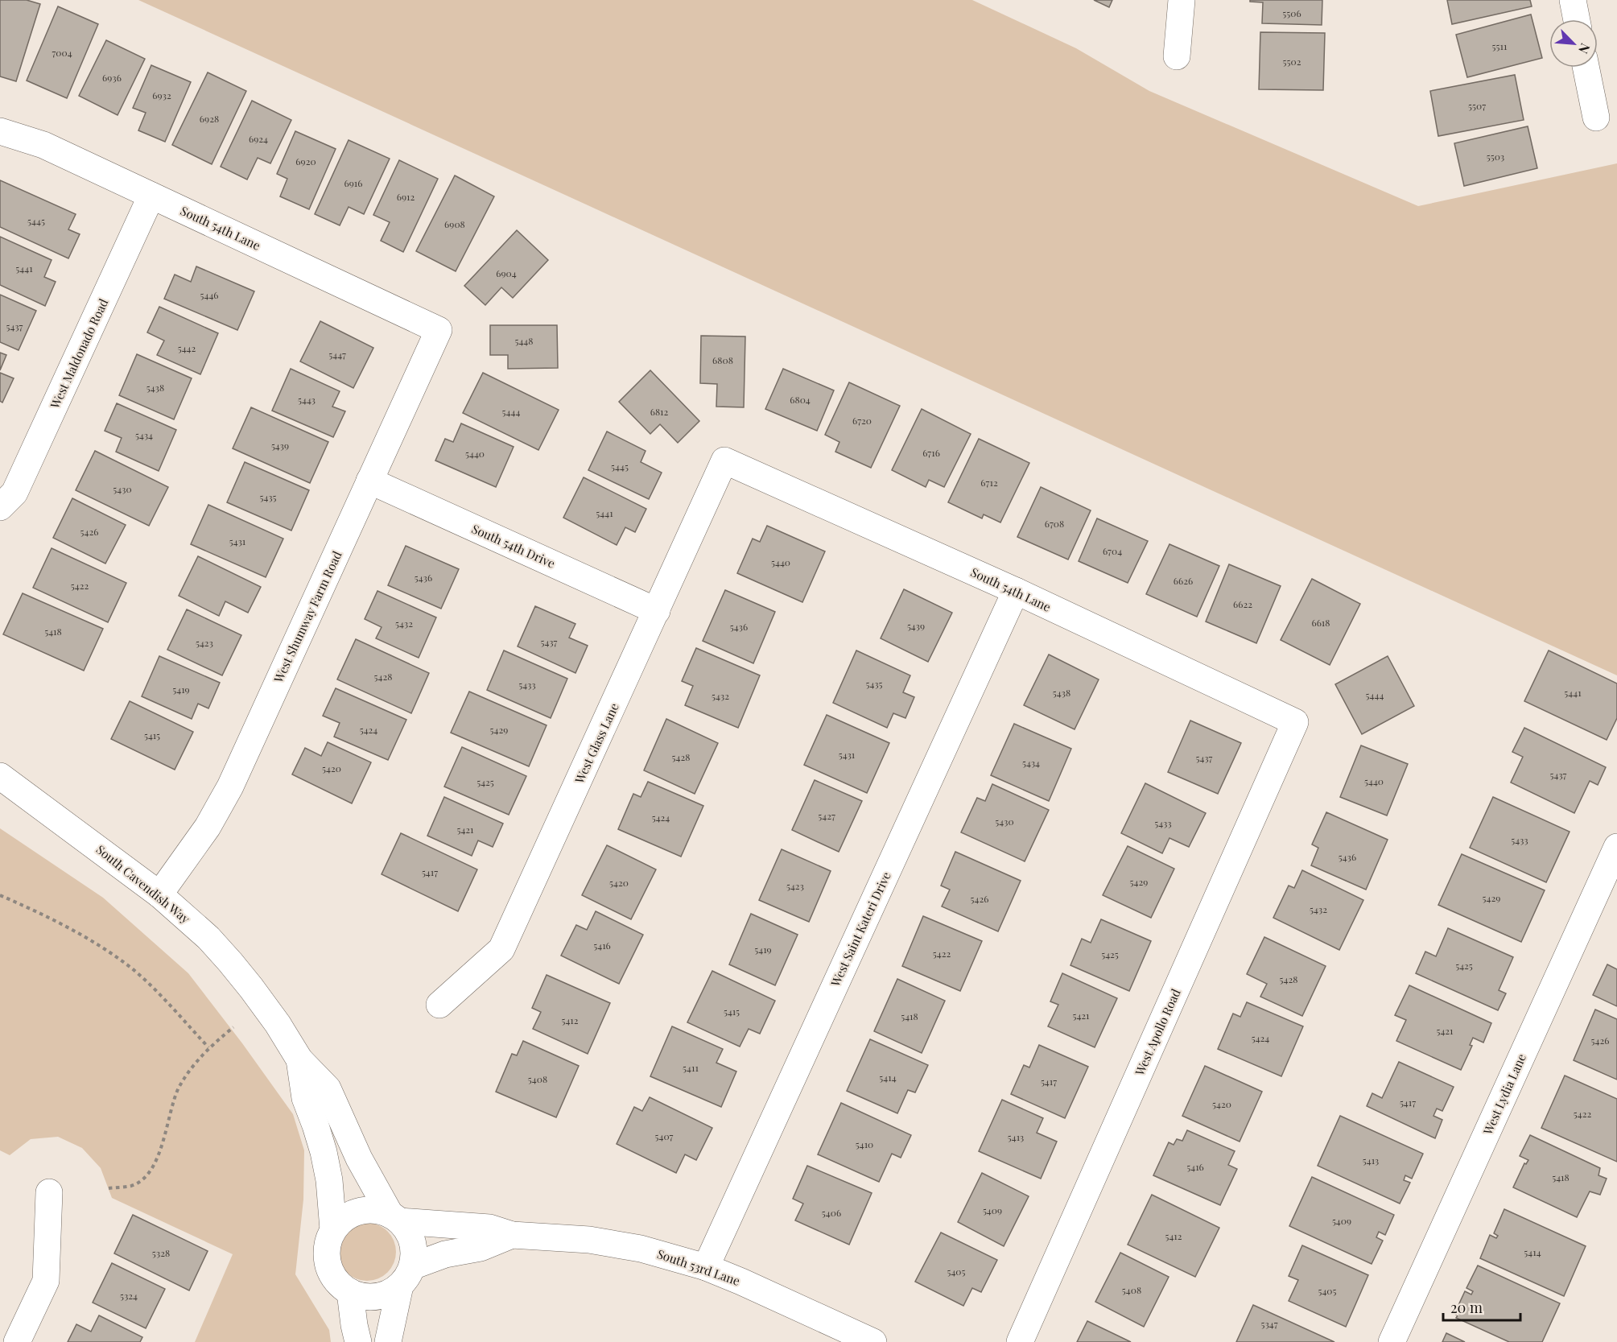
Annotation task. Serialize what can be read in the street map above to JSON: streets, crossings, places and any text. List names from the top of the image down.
{
  "streets": {
    "street": [
      "South 54th Lane",
      "West Maldonado Road",
      "South 54th Drive",
      "West Shumway Farm Road",
      "West Glass Lane",
      "South Cavendish Way",
      "West Saint Kateri Drive",
      "West Apollo Road",
      "West Lydia Lane",
      "South 53rd Lane"
    ]
  },
  "crossings": [
    ["South 54th Lane", "West Maldonado Road"],
    ["South 54th Lane", "West Shumway Farm Road"],
    ["South 54th Lane", "West Glass Lane"],
    ["South 54th Lane", "West Saint Kateri Drive"],
    ["South 54th Lane", "West Apollo Road"],
    ["South 54th Drive", "West Shumway Farm Road"],
    ["South 54th Drive", "West Glass Lane"],
    ["West Shumway Farm Road", "South Cavendish Way"],
    ["South Cavendish Way", "South 53rd Lane"],
    ["West Saint Kateri Drive", "South 53rd Lane"]
  ],
  "house_numbers": [
    "5506",
    "5511",
    "7004",
    "5502",
    "6936",
    "6932",
    "5507",
    "6928",
    "6924",
    "5503",
    "6920",
    "6916",
    "6912",
    "5445",
    "6908",
    "5441",
    "6904",
    "5446",
    "5437",
    "5448",
    "5442",
    "5447",
    "6808",
    "5438",
    "5443",
    "6804",
    "5444",
    "6812",
    "6720",
    "5434",
    "5439",
    "6716",
    "5440",
    "5445",
    "6712",
    "5430",
    "5435",
    "5441",
    "6708",
    "5426",
    "5431",
    "6704",
    "5440",
    "5436",
    "6626",
    "5422",
    "6622",
    "6618",
    "5432",
    "5439",
    "5436",
    "5418",
    "5437",
    "5423",
    "5428",
    "5435",
    "5433",
    "5419",
    "5438",
    "5441",
    "5444",
    "5432",
    "5424",
    "5429",
    "5415",
    "5431",
    "5428",
    "5437",
    "5434",
    "5420",
    "5437",
    "5440",
    "5425",
    "5427",
    "5424",
    "5430",
    "5433",
    "5421",
    "5433",
    "5436",
    "5417",
    "5429",
    "5420",
    "5423",
    "5429",
    "5426",
    "5432",
    "5416",
    "5419",
    "5422",
    "5425",
    "5425",
    "5428",
    "5415",
    "5421",
    "5418",
    "5412",
    "5421",
    "5424",
    "5426",
    "5411",
    "5414",
    "5408",
    "5417",
    "5417",
    "5420",
    "5422",
    "5407",
    "5413",
    "5410",
    "5413",
    "5416",
    "5418",
    "5409",
    "5406",
    "5409",
    "5412",
    "5414",
    "5328",
    "5405",
    "5408",
    "5405",
    "5324",
    "5347"
  ],
  "scale_bar": "20 m",
  "north": "bottom right"
}
